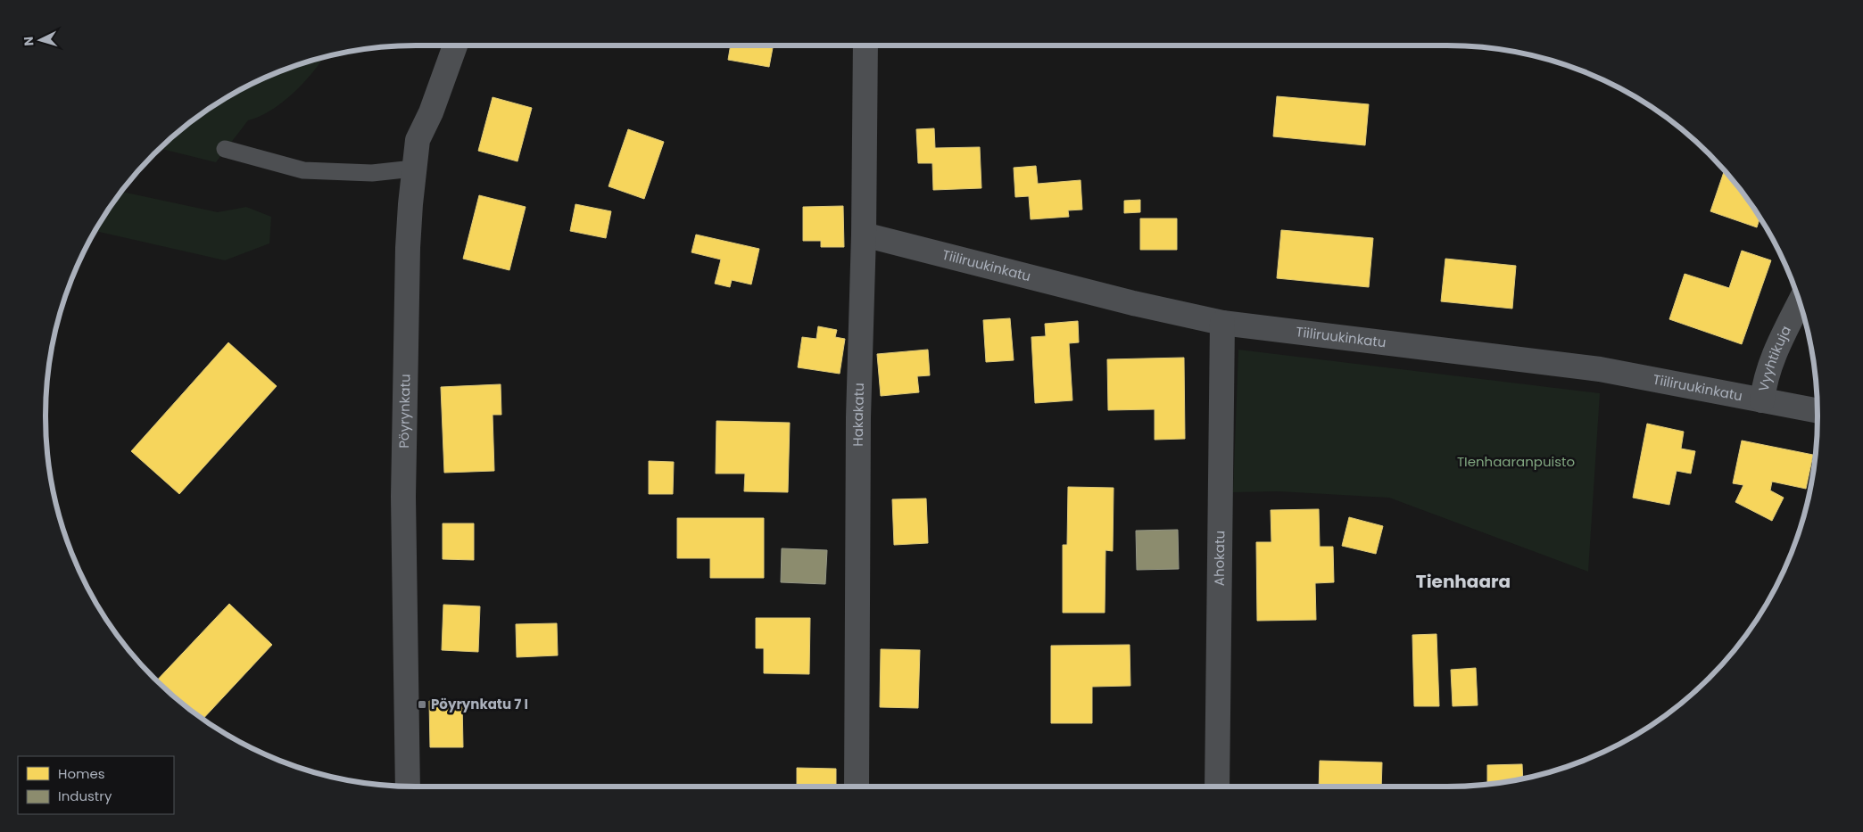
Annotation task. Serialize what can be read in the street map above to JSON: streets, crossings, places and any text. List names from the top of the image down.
{
  "streets": {
    "street": [
      "Tiiliruukinkatu",
      "Vyyhtikuja",
      "Pöyrynkatu",
      "Hakakatu",
      "Ahokatu"
    ]
  },
  "crossings": [
    ["Tiiliruukinkatu", "Vyyhtikuja"],
    ["Tiiliruukinkatu", "Hakakatu"],
    ["Tiiliruukinkatu", "Ahokatu"]
  ],
  "districts": ["Tienhaara"],
  "parks": ["TIenhaaranpuisto"],
  "places": {
    "transit": ["Pöyrynkatu 7 I"]
  },
  "legend": ["Homes", "Industry"],
  "north": "left"
}
